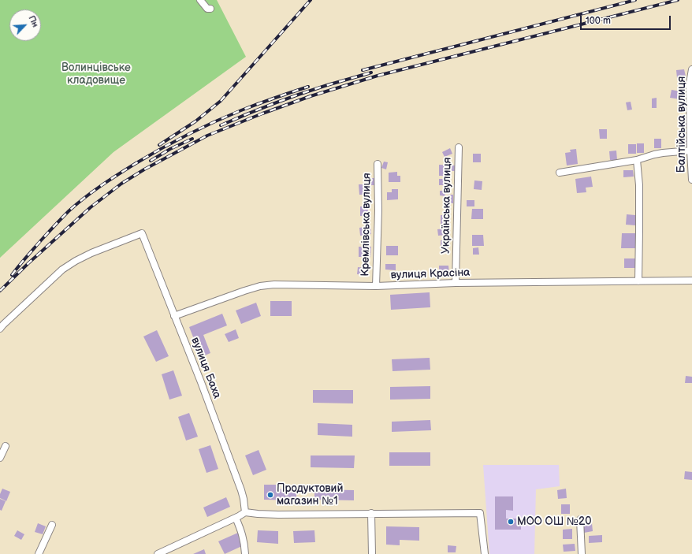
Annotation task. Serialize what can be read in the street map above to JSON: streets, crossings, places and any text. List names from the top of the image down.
{
  "streets": {
    "street": [
      "Балтійська вулиця",
      "Українська вулиця",
      "Кремлівська вулиця",
      "вулиця Красіна",
      "вулиця Баха"
    ]
  },
  "crossings": [
    ["Українська вулиця", "вулиця Красіна"],
    ["Кремлівська вулиця", "вулиця Красіна"],
    ["вулиця Красіна", "вулиця Баха"]
  ],
  "parks": ["Волинцівське кладовище"],
  "places": ["Продуктовий магазин №1", "МОО ОШ №20"],
  "scale_bar": "100 m",
  "north": "top right"
}
